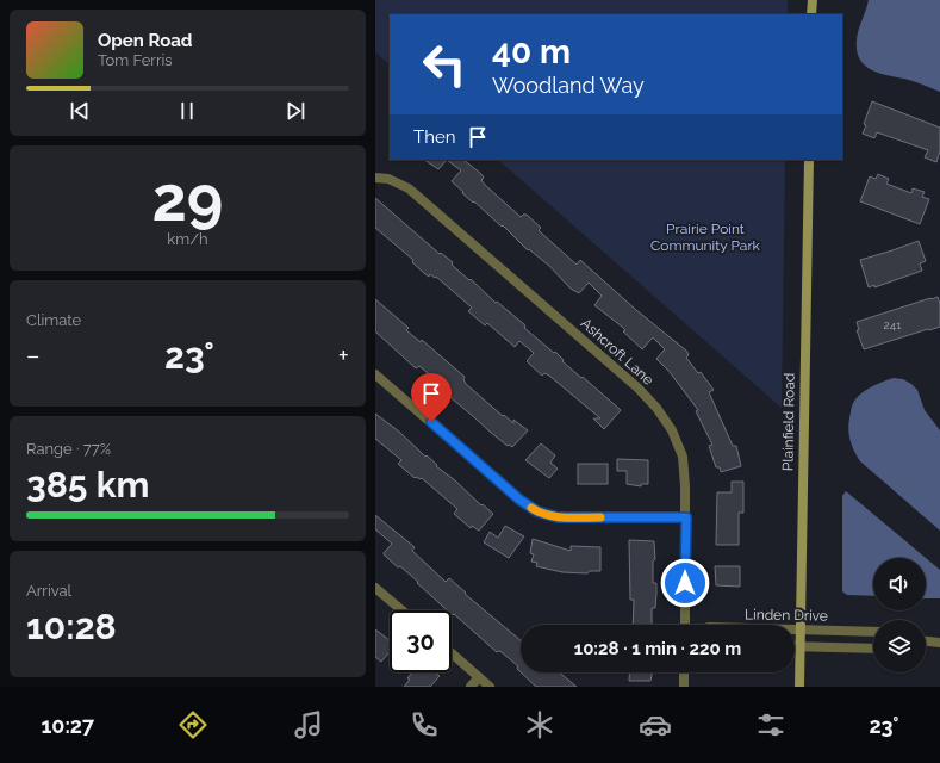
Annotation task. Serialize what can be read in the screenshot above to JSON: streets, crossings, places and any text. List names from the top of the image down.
{
  "streets": {
    "main road": ["Plainfield Road"],
    "street": ["Ashcroft Lane", "Linden Drive"]
  },
  "crossings": [
    ["Plainfield Road", "Linden Drive"]
  ],
  "parks": ["Prairie Point Community Park"],
  "house_numbers": ["241"],
  "page": {
    "turn": ["40 m", "Woodland Way"],
    "song": ["Open Road", "Tom Ferris"],
    "then": "Then",
    "tile": [
      ["29", "km/h"],
      "Climate",
      ["Range · 77%", "385 km"],
      ["Arrival", "10:28"]
    ],
    "heat": ["−", "23°", "+"],
    "limit": "30",
    "trip": "10:28 · 1 min · 220 m",
    "tabs": ["10:27", "23°"]
  }
}
